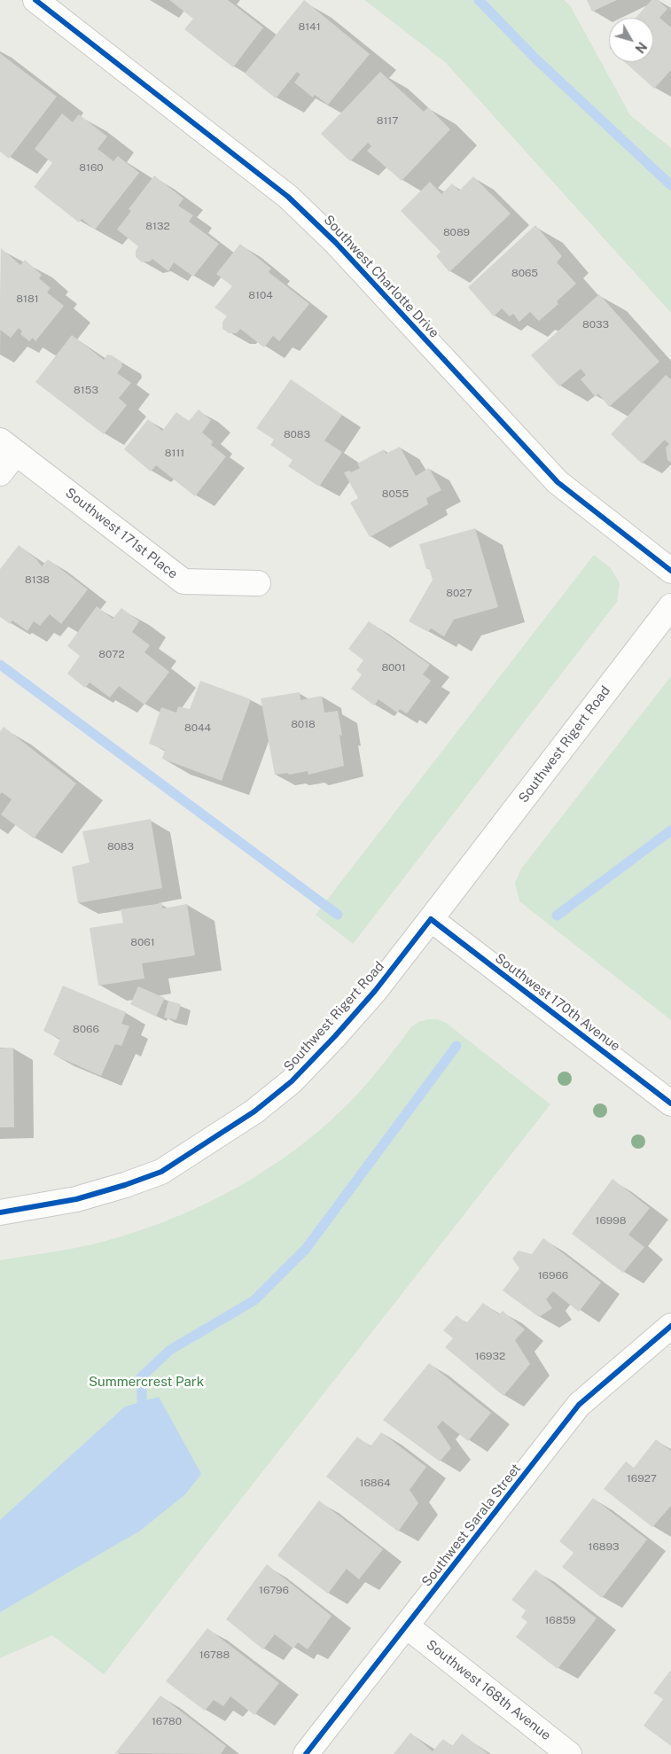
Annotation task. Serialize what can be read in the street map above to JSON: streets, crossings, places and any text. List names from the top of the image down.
{
  "streets": {
    "street": [
      "Southwest Charlotte Drive",
      "Southwest 171st Place",
      "Southwest Rigert Road",
      "Southwest 170th Avenue",
      "Southwest Sarala Street",
      "Southwest 168th Avenue"
    ]
  },
  "crossings": [
    ["Southwest Rigert Road", "Southwest 170th Avenue"],
    ["Southwest Sarala Street", "Southwest 168th Avenue"]
  ],
  "parks": ["Summercrest Park"],
  "house_numbers": [
    "8141",
    "8117",
    "8160",
    "8132",
    "8089",
    "8065",
    "8104",
    "8181",
    "8033",
    "8153",
    "8083",
    "8111",
    "8055",
    "8138",
    "8027",
    "8072",
    "8001",
    "8018",
    "8044",
    "8083",
    "8061",
    "8066",
    "16998",
    "16966",
    "16932",
    "16927",
    "16864",
    "16893",
    "16796",
    "16859",
    "16788",
    "16780"
  ],
  "north": "bottom right"
}
